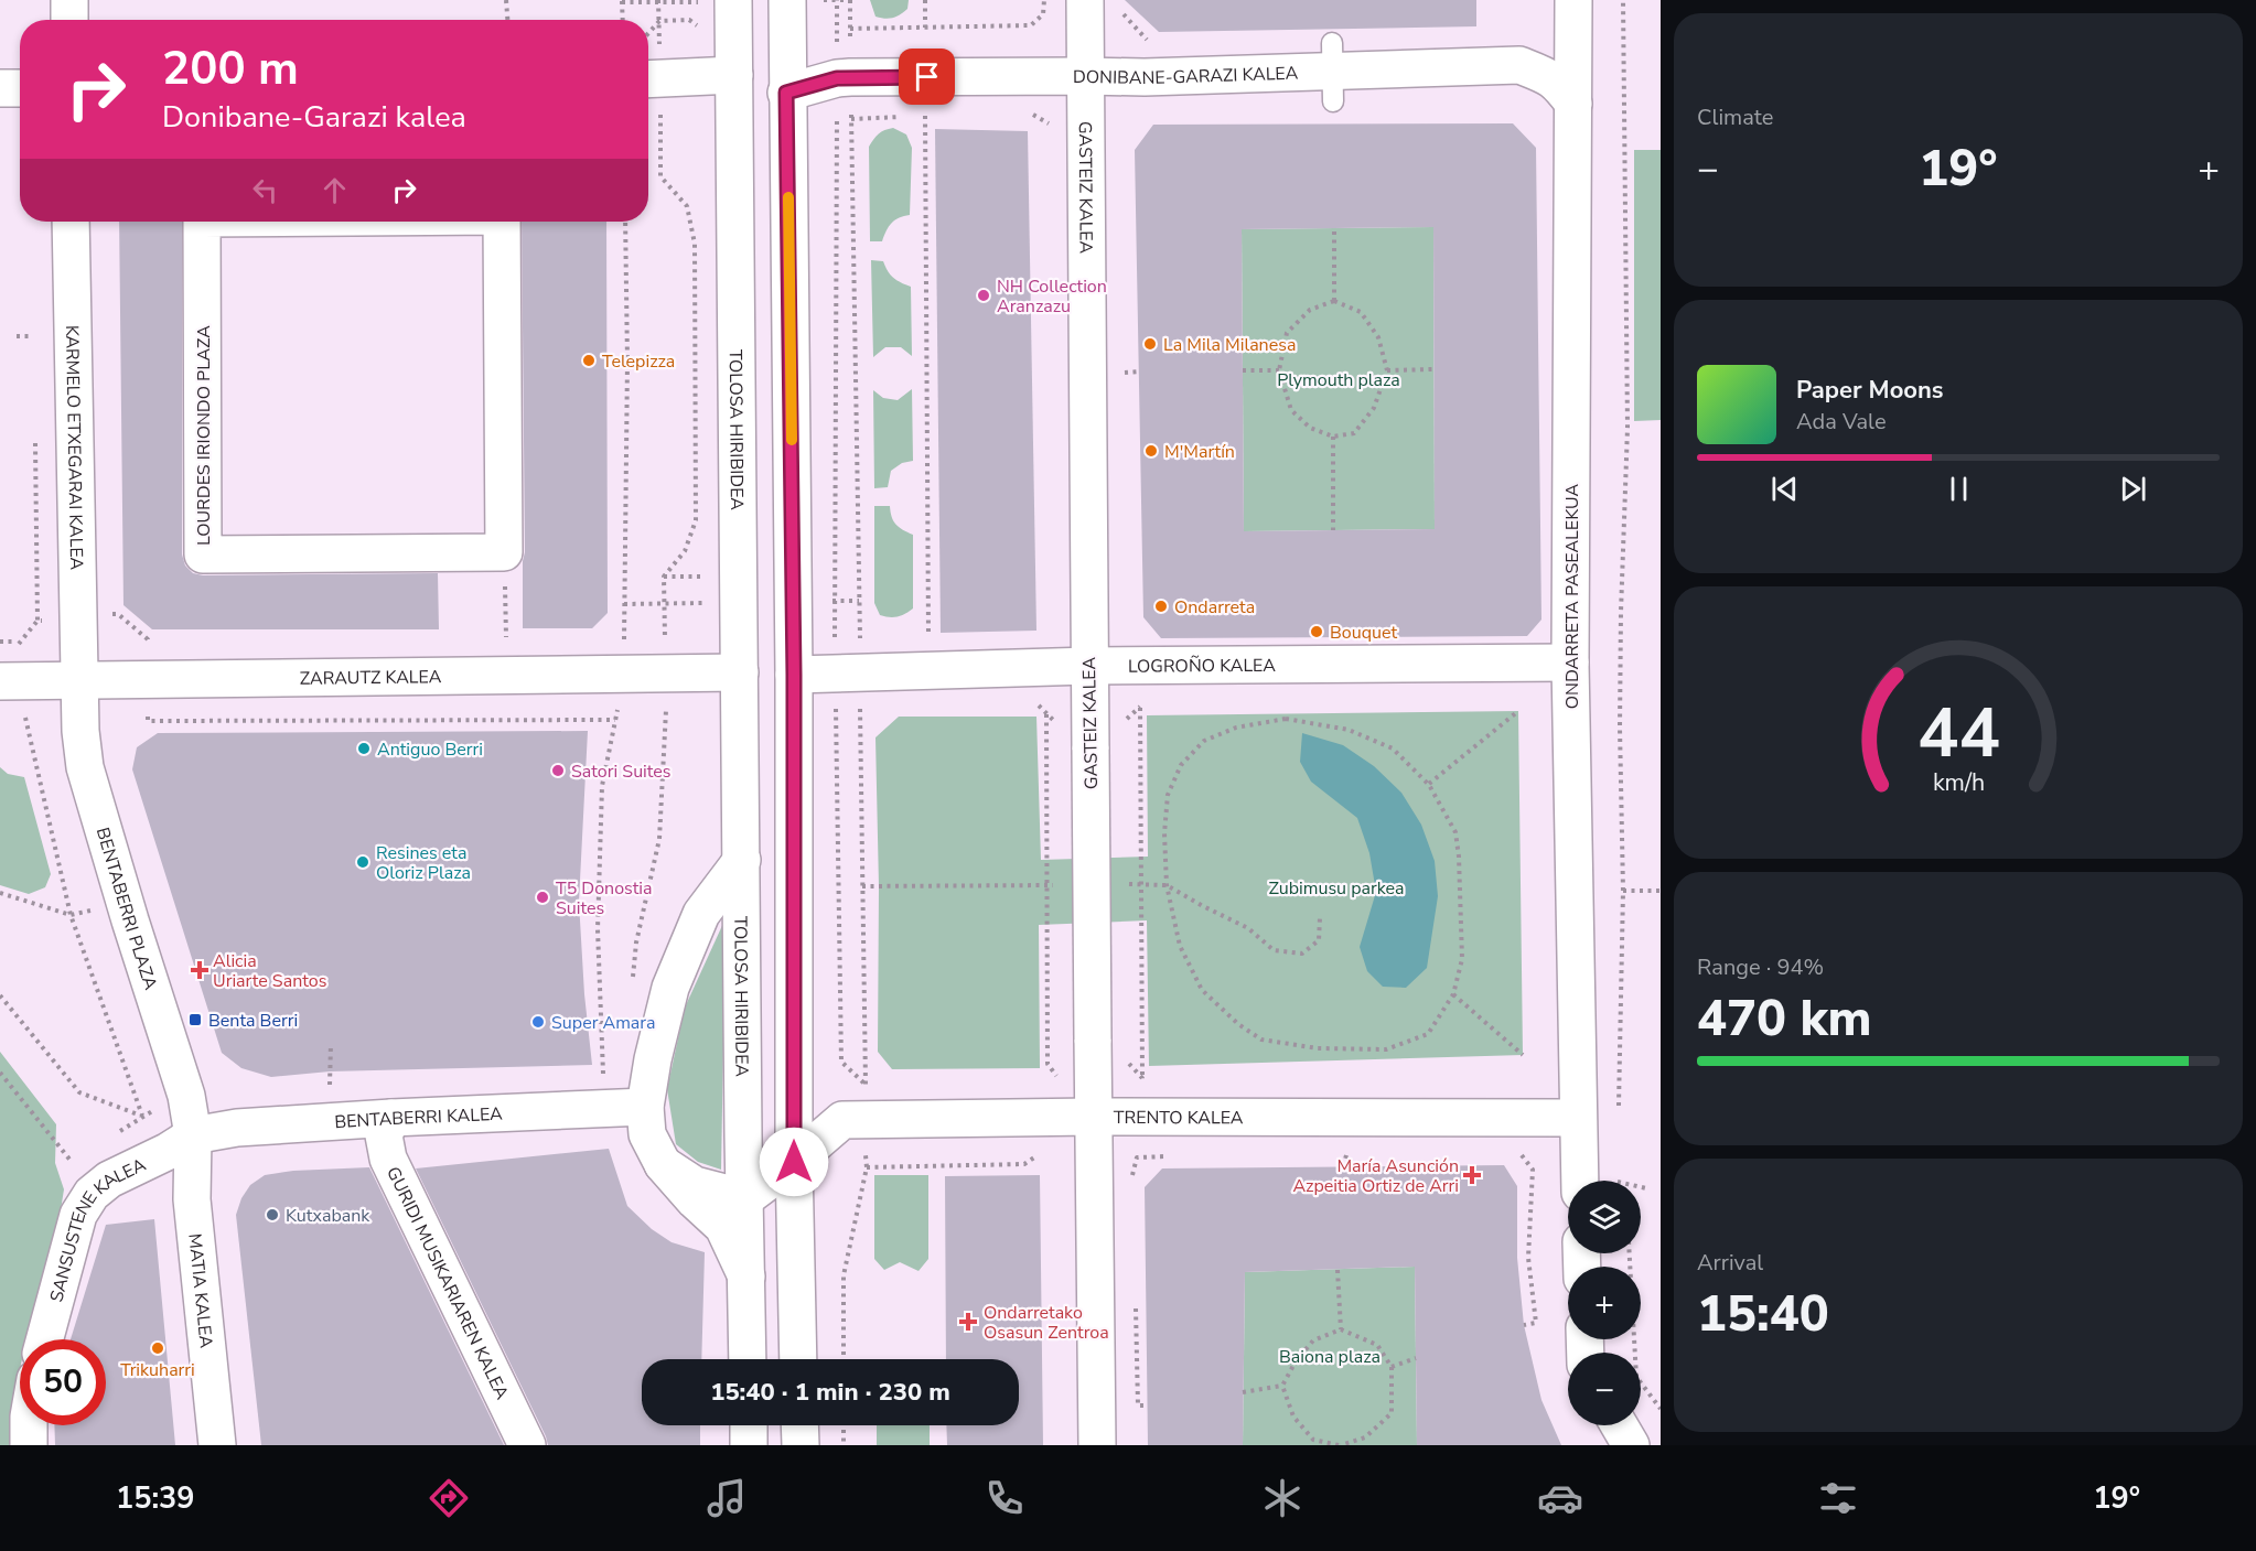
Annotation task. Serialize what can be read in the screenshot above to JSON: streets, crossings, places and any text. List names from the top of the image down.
{
  "streets": {
    "street": [
      "DONIBANE-GARAZI KALEA",
      "GASTEIZ KALEA",
      "TOLOSA HIRIBIDEA",
      "LOURDES IRIONDO PLAZA",
      "KARMELO ETXEGARAI KALEA",
      "ONDARRETA PASEALEKUA",
      "LOGROÑO KALEA",
      "ZARAUTZ KALEA",
      "BENTABERRI PLAZA",
      "BENTABERRI KALEA",
      "TRENTO KALEA",
      "SANSUSTENE KALEA",
      "GURIDI MUSIKARIAREN KALEA",
      "MATIA KALEA"
    ]
  },
  "crossings": [
    ["DONIBANE-GARAZI KALEA", "GASTEIZ KALEA"],
    ["DONIBANE-GARAZI KALEA", "ONDARRETA PASEALEKUA"],
    ["GASTEIZ KALEA", "LOGROÑO KALEA"],
    ["GASTEIZ KALEA", "TRENTO KALEA"],
    ["TOLOSA HIRIBIDEA", "ZARAUTZ KALEA"],
    ["TOLOSA HIRIBIDEA", "TRENTO KALEA"],
    ["KARMELO ETXEGARAI KALEA", "ZARAUTZ KALEA"],
    ["KARMELO ETXEGARAI KALEA", "BENTABERRI PLAZA"],
    ["ONDARRETA PASEALEKUA", "LOGROÑO KALEA"],
    ["ONDARRETA PASEALEKUA", "TRENTO KALEA"],
    ["ZARAUTZ KALEA", "BENTABERRI PLAZA"],
    ["BENTABERRI PLAZA", "BENTABERRI KALEA"],
    ["BENTABERRI PLAZA", "SANSUSTENE KALEA"],
    ["BENTABERRI PLAZA", "MATIA KALEA"],
    ["BENTABERRI KALEA", "SANSUSTENE KALEA"],
    ["BENTABERRI KALEA", "GURIDI MUSIKARIAREN KALEA"],
    ["BENTABERRI KALEA", "MATIA KALEA"],
    ["SANSUSTENE KALEA", "MATIA KALEA"]
  ],
  "parks": ["Plymouth plaza", "Zubimusu parkea", "Baiona plaza"],
  "places": {
    "other": [
      "NH Collection Aranzazu",
      "La Mila Milanesa",
      "Telepizza",
      "M'Martín",
      "Ondarreta",
      "Bouquet",
      "Antiguo Berri",
      "Satori Suites",
      "Resines eta Oloriz Plaza",
      "T5 Donostia Suites",
      "Super Amara",
      "Kutxabank",
      "Trikuharri"
    ],
    "health": ["Alicia Uriarte Santos", "María Asunción Azpeitia Ortiz de Arri", "Ondarretako Osasun Zentroa"],
    "transit": ["Benta Berri"]
  },
  "page": {
    "tile": [
      "Climate",
      ["Range · 94%", "470 km"],
      ["Arrival", "15:40"]
    ],
    "turn": ["200 m", "Donibane-Garazi kalea"],
    "heat": ["−", "19°", "+"],
    "song": ["Paper Moons", "Ada Vale"],
    "map_buttons": ["+", "−"],
    "limit": "50",
    "trip": "15:40 · 1 min · 230 m",
    "tabs": ["15:39", "19°"],
    "gauge": ["44", "km/h"]
  }
}
